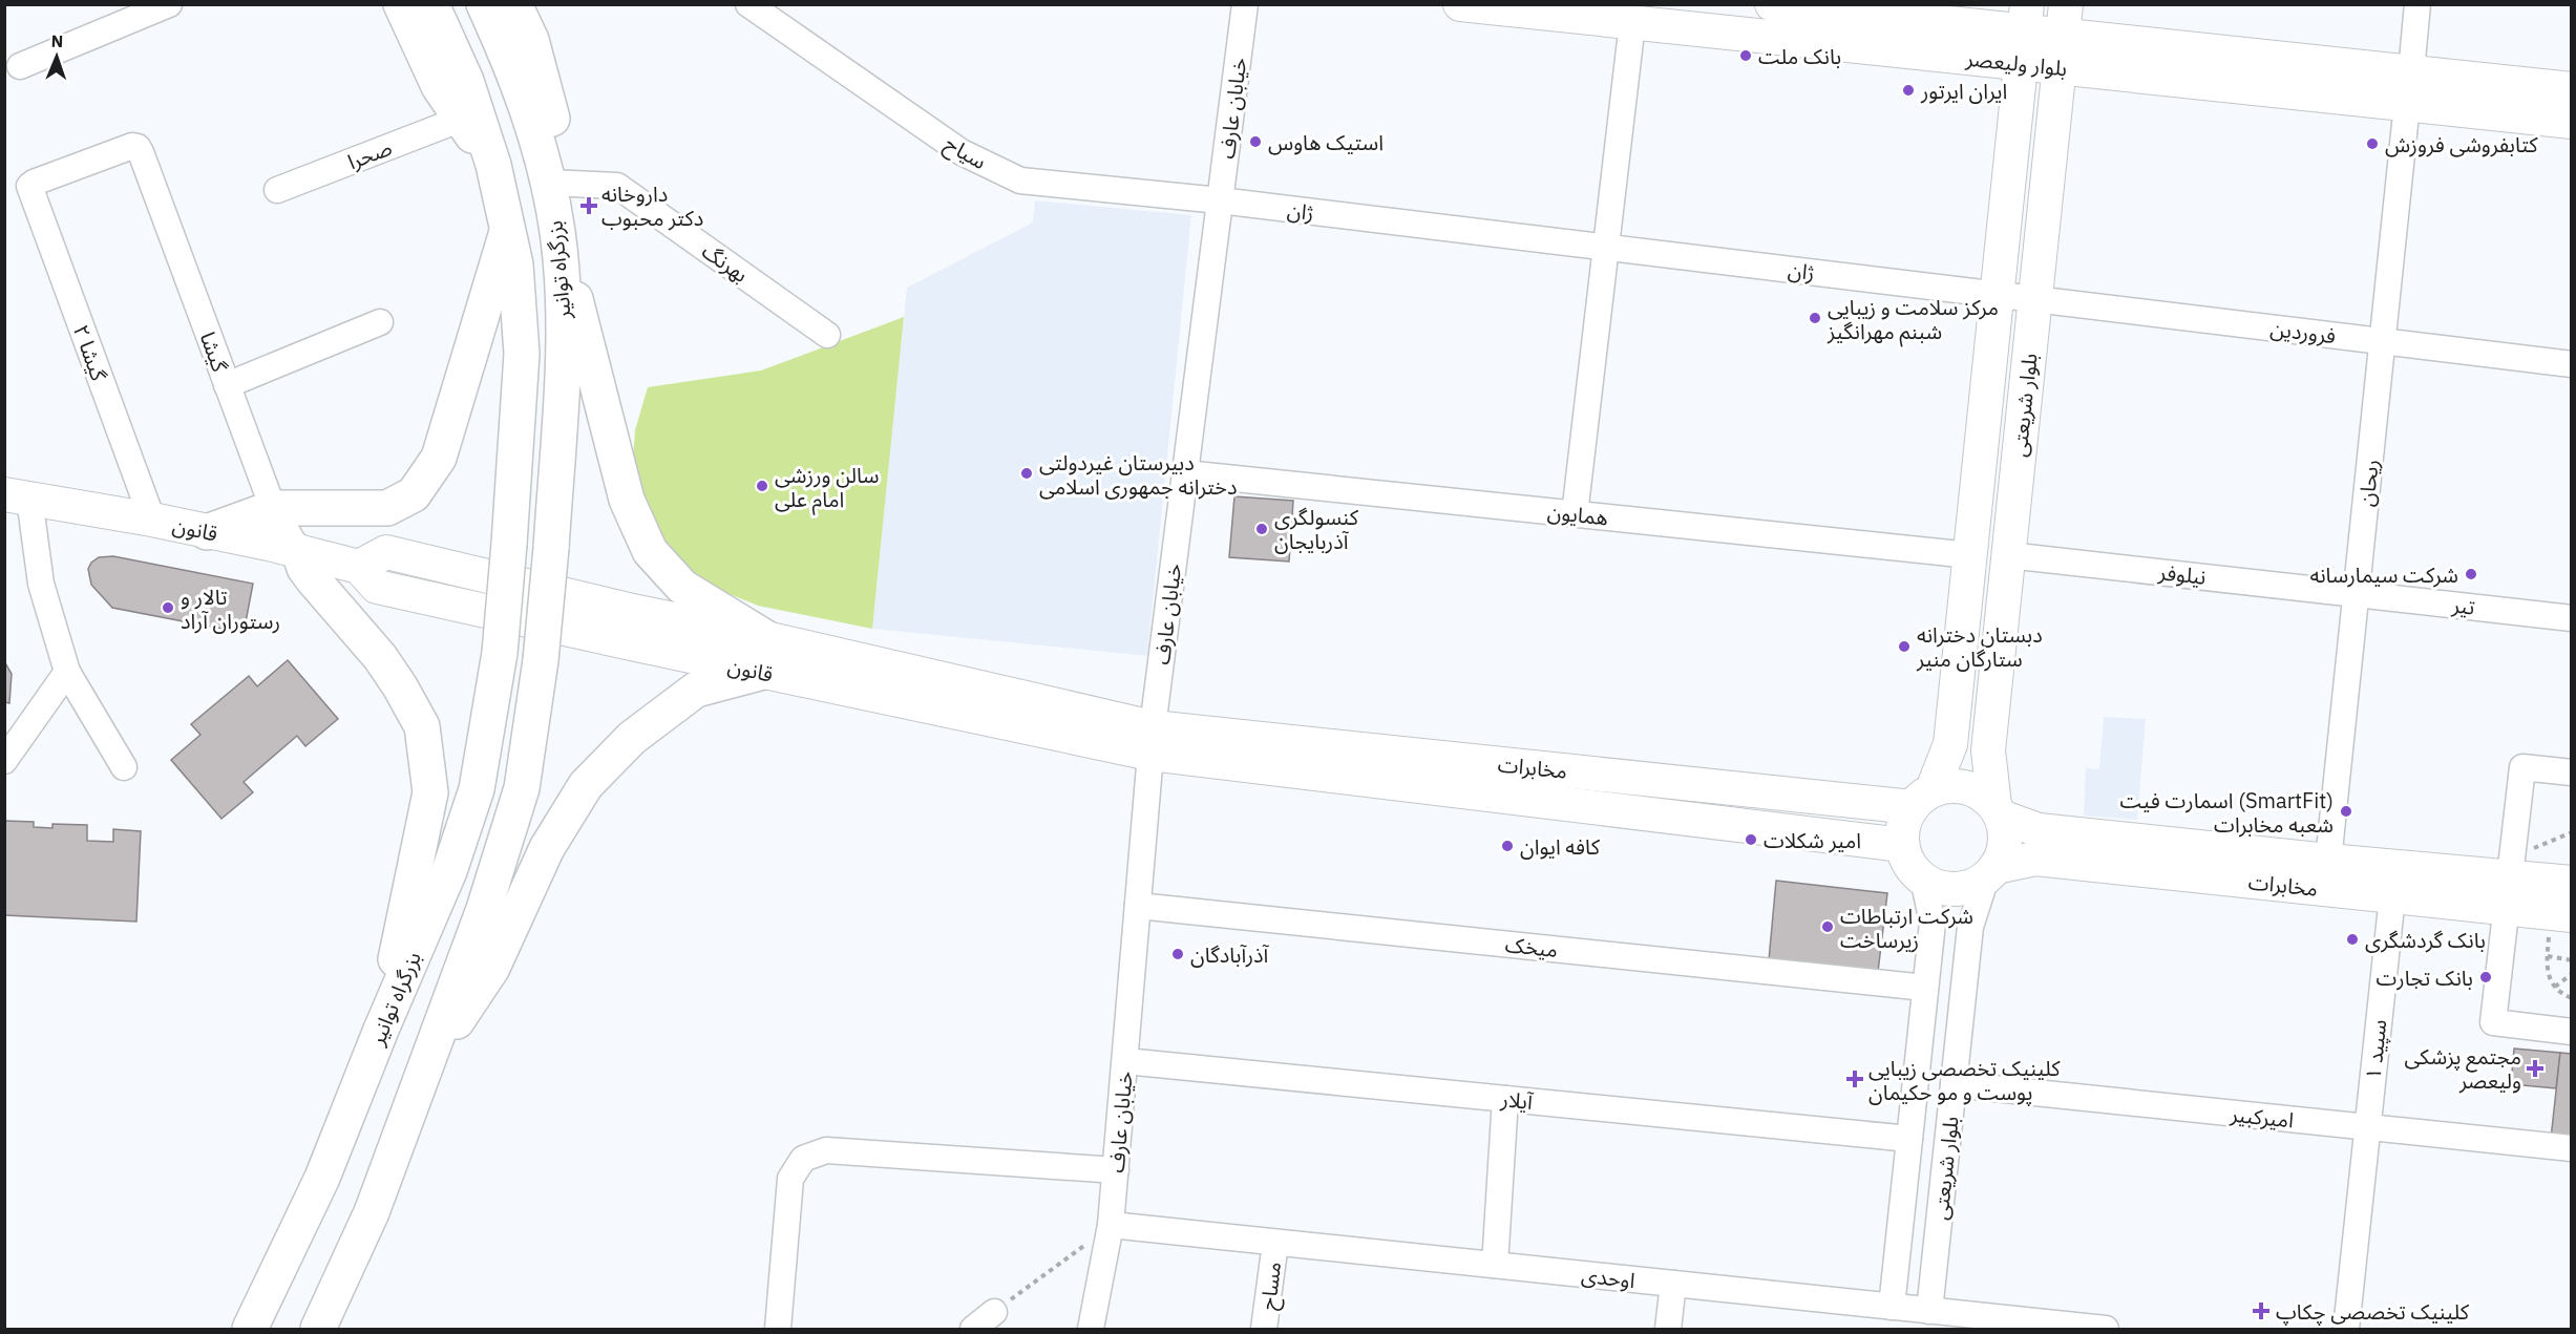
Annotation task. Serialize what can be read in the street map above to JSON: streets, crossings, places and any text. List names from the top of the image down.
{
  "streets": {
    "highway": ["بزرگراه توانیر"],
    "main road": [
      "بلوار ولیعصر",
      "بلوار شریعتى",
      "قانون",
      "مخابرات"
    ],
    "street": [
      "خیابان عارف",
      "سیاح",
      "صحرا",
      "ژان",
      "بهرنگ",
      "فروردین",
      "گیشا",
      "گیشا ۲",
      "ریحان",
      "همایون",
      "نیلوفر",
      "تیر",
      "میخک",
      "سپید ۱",
      "آیلار",
      "امیرکبیر",
      "اوحدی",
      "مساح"
    ]
  },
  "crossings": [
    ["بلوار ولیعصر", "بلوار شریعتى"],
    ["بلوار ولیعصر", "ریحان"],
    ["خیابان عارف", "سیاح"],
    ["خیابان عارف", "ژان"],
    ["خیابان عارف", "همایون"],
    ["خیابان عارف", "قانون"],
    ["خیابان عارف", "مخابرات"],
    ["خیابان عارف", "میخک"],
    ["خیابان عارف", "آیلار"],
    ["خیابان عارف", "اوحدی"],
    ["سیاح", "ژان"],
    ["ژان", "فروردین"],
    ["ژان", "بلوار شریعتى"],
    ["بهرنگ", "بزرگراه توانیر"],
    ["فروردین", "بلوار شریعتى"],
    ["فروردین", "ریحان"],
    ["گیشا", "گیشا ۲"],
    ["گیشا", "قانون"],
    ["گیشا ۲", "قانون"],
    ["بلوار شریعتى", "همایون"],
    ["بلوار شریعتى", "نیلوفر"],
    ["بلوار شریعتى", "مخابرات"],
    ["بلوار شریعتى", "میخک"],
    ["بلوار شریعتى", "آیلار"],
    ["بلوار شریعتى", "امیرکبیر"],
    ["بلوار شریعتى", "اوحدی"],
    ["ریحان", "نیلوفر"],
    ["ریحان", "تیر"],
    ["ریحان", "مخابرات"],
    ["قانون", "مخابرات"],
    ["نیلوفر", "تیر"],
    ["مخابرات", "سپید ۱"],
    ["سپید ۱", "امیرکبیر"],
    ["اوحدی", "مساح"]
  ],
  "places": {
    "other": [
      "بانک ملت",
      "ایران ایرتور",
      "استیک هاوس",
      "کتابفروشی فروزش",
      "مرکز سلامت و زیبایی شبنم مهرانگیز",
      "دبیرستان غیردولتی دخترانه جمهوری اسلامی",
      "سالن ورزشی امام علی",
      "کنسولگری آذربایجان",
      "شرکت سیمارسانه",
      "تالار و رستوران آراد",
      "دبستان دخترانه ستارگان منیر",
      "اسمارت فیت (SmartFit) شعبه مخابرات",
      "امیر شکلات",
      "کافه ایوان",
      "شرکت ارتباطات زیرساخت",
      "بانک گردشگری",
      "آذرآبادگان",
      "بانک تجارت"
    ],
    "health": [
      "داروخانه دکتر محبوب",
      "مجتمع پزشکی ولیعصر",
      "کلینیک تخصصی زیبایی پوست و مو حکیمان",
      "کلينيک تخصصی چکاپ"
    ]
  },
  "north": "top"
}
